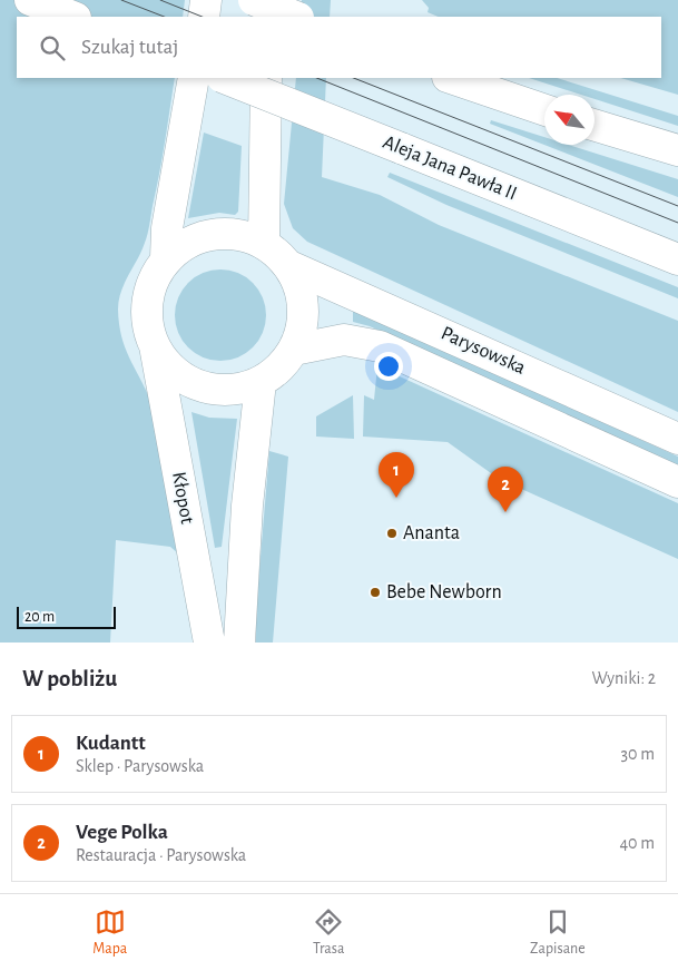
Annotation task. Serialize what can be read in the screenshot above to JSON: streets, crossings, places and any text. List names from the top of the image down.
{
  "streets": {
    "street": ["Aleja Jana Pawła II", "Parysowska", "Kłopot"]
  },
  "crossings": [
    ["Parysowska", "Kłopot"]
  ],
  "places": ["Ananta", "Bebe Newborn"],
  "scale_bar": "20 m",
  "north": "top left",
  "page": {
    "search": "Szukaj tutaj",
    "pins": ["1", "2"],
    "scale": "20 m",
    "heading": ["W pobliżu", "Wyniki: 2"],
    "list": [
      {
        "mark": "1",
        "name": "Kudantt",
        "note": "Sklep · Parysowska",
        "value": "30 m"
      },
      {
        "mark": "2",
        "name": "Vege Polka",
        "note": "Restauracja · Parysowska",
        "value": "40 m"
      }
    ],
    "nav": ["Mapa", "Trasa", "Zapisane"]
  }
}
